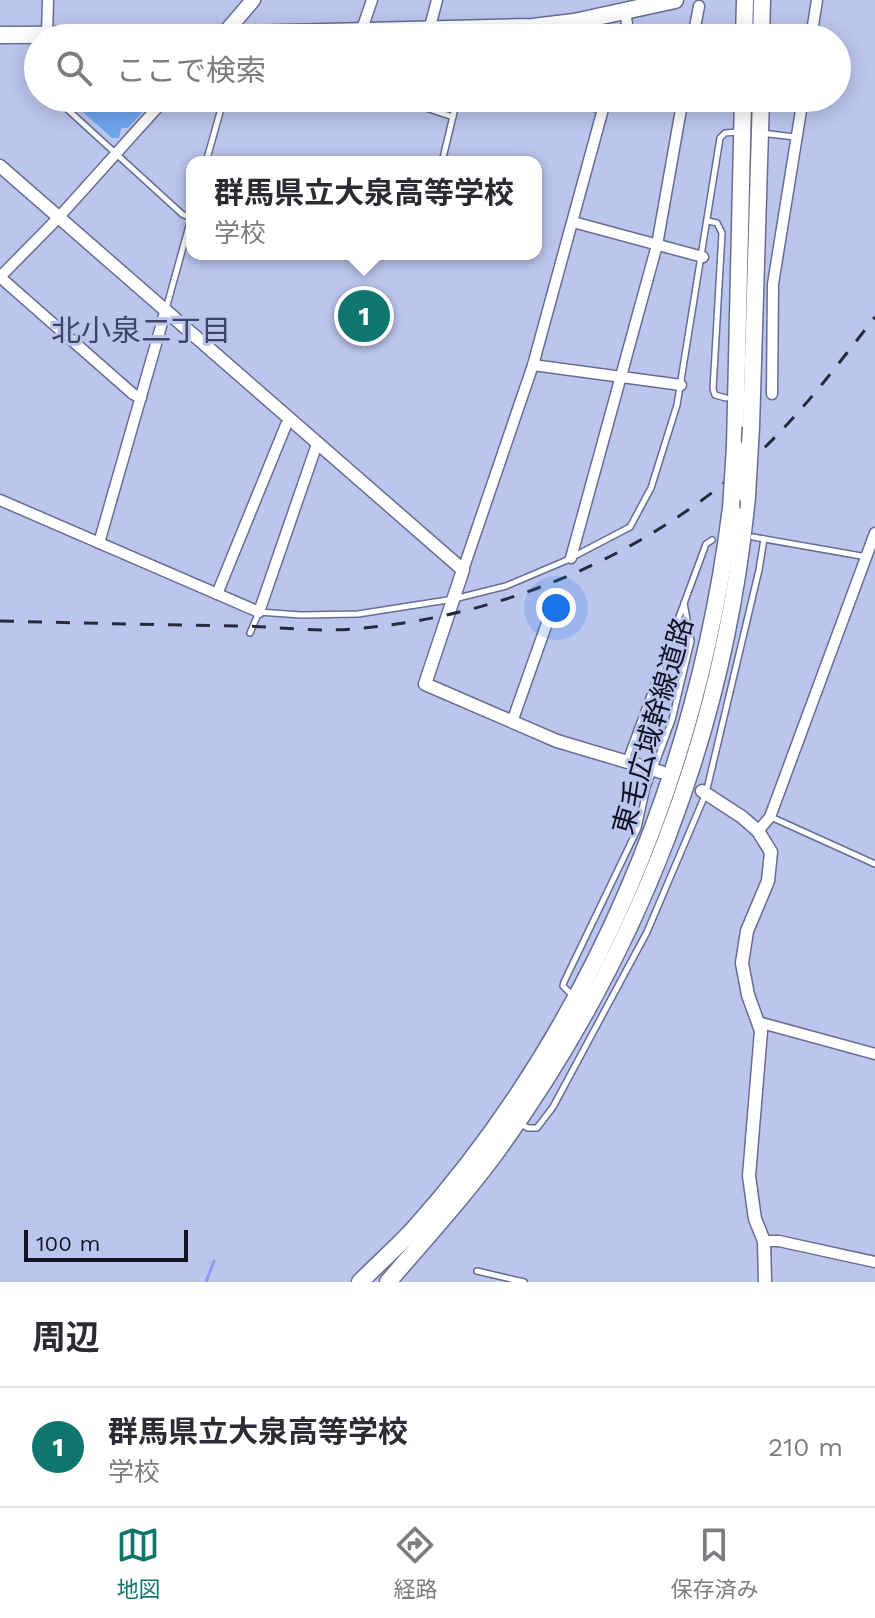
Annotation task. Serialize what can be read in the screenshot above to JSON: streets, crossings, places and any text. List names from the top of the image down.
{
  "streets": {
    "main road": ["東毛広域幹線道路"]
  },
  "districts": ["北小泉二丁目"],
  "scale_bar": "100 m",
  "page": {
    "search": "ここで検索",
    "popup": ["群馬県立大泉高等学校", "学校"],
    "pins": "1",
    "scale": "100 m",
    "heading": "周辺",
    "list": [
      {
        "mark": "1",
        "name": "群馬県立大泉高等学校",
        "note": "学校",
        "value": "210 m"
      }
    ],
    "nav": ["地図", "経路", "保存済み"]
  }
}
